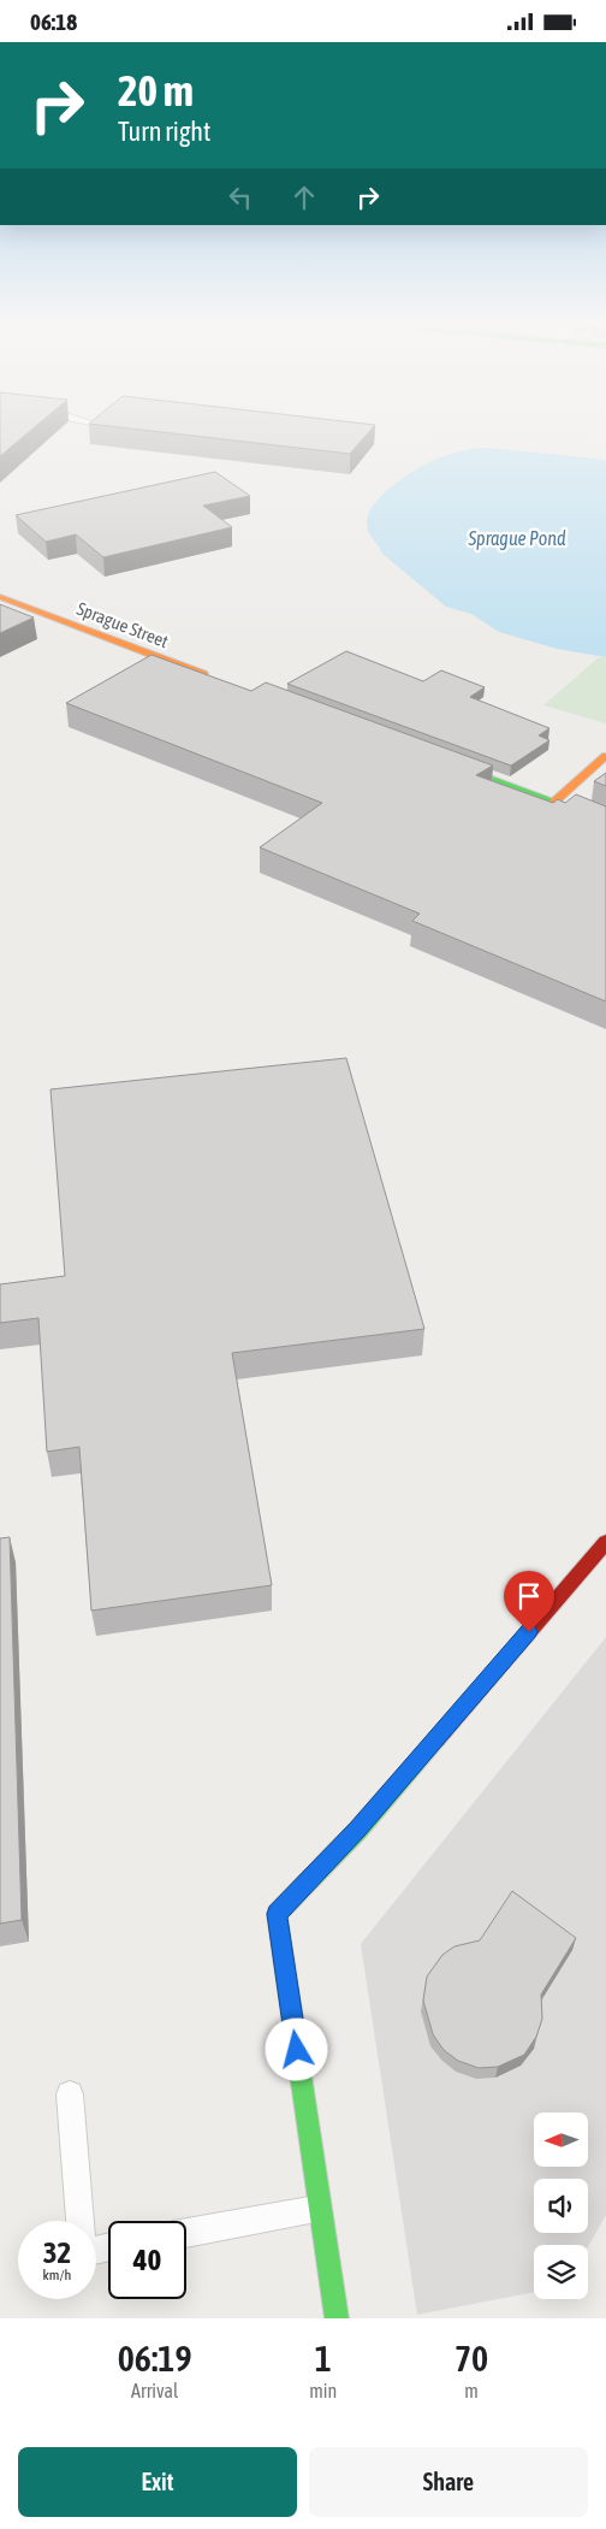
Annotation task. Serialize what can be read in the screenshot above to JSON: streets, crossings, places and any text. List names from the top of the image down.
{
  "streets": {
    "street": ["Sprague Street"]
  },
  "water": ["Sprague Pond"],
  "north": "left",
  "page": {
    "status": "06:18",
    "turn": ["20 m", "Turn right"],
    "speed": "32 km/h",
    "limit": "40",
    "eta": [
      "06:19",
      "Arrival",
      "1",
      "min",
      "70",
      "m"
    ],
    "buttons": ["Exit", "Share"]
  }
}
